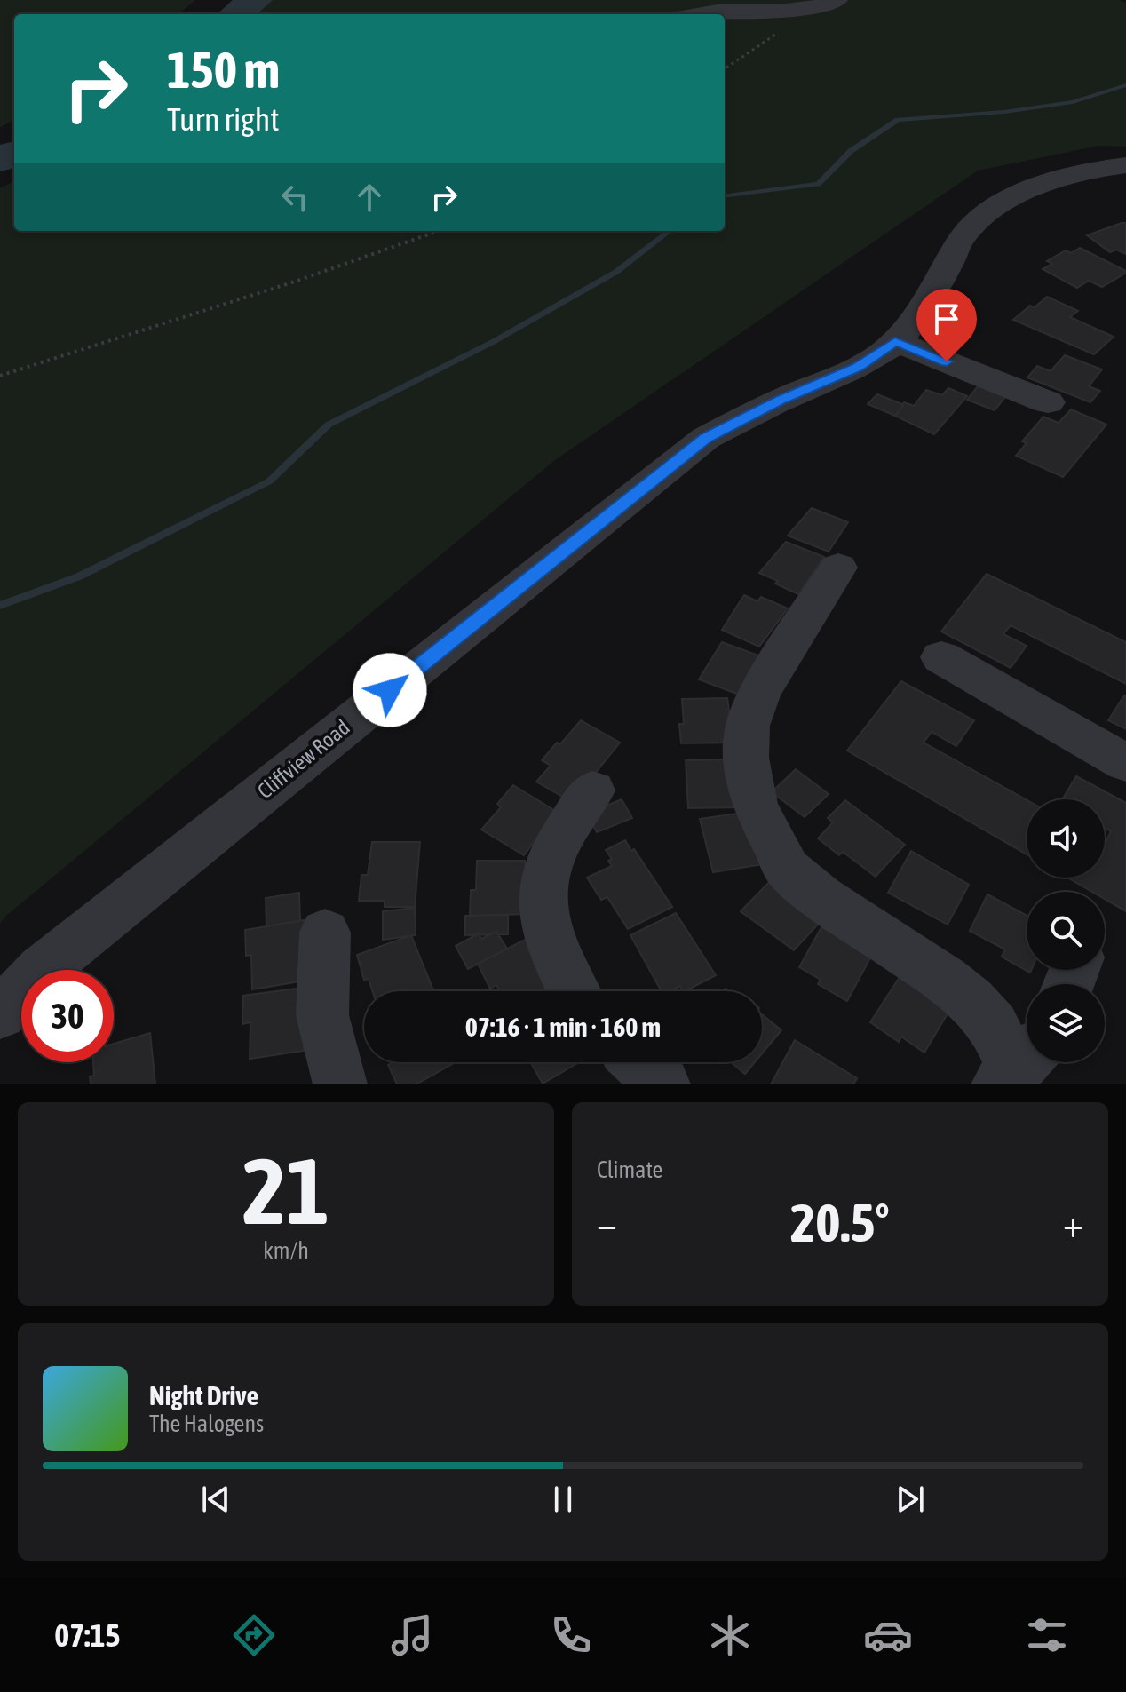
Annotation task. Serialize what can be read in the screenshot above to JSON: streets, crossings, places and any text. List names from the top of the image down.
{
  "streets": {
    "street": ["Cliffview Road"]
  },
  "page": {
    "turn": ["150 m", "Turn right"],
    "limit": "30",
    "trip": "07:16 · 1 min · 160 m",
    "tile": [
      ["21", "km/h"],
      "Climate"
    ],
    "heat": ["−", "20.5°", "+"],
    "song": ["Night Drive", "The Halogens"],
    "tabs": "07:15"
  }
}
